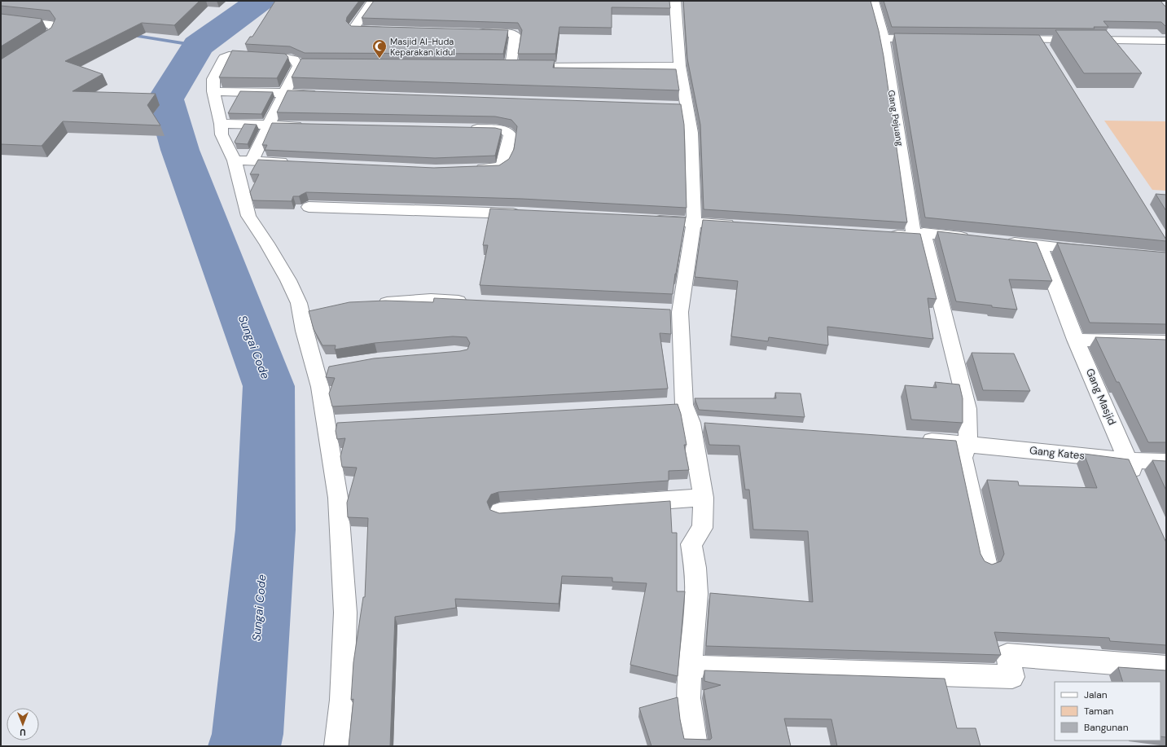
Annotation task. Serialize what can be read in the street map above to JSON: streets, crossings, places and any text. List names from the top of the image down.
{
  "streets": {
    "street": ["Gang Pejuang", "Gang Masjid", "Gang Kates"]
  },
  "crossings": [
    ["Gang Pejuang", "Gang Kates"],
    ["Gang Masjid", "Gang Kates"]
  ],
  "water": ["Sungai Code"],
  "places": {
    "mosque": ["Masjid Al-Huda Keparakan kidul"]
  },
  "legend": ["Jalan", "Taman", "Bangunan"],
  "north": "bottom"
}
